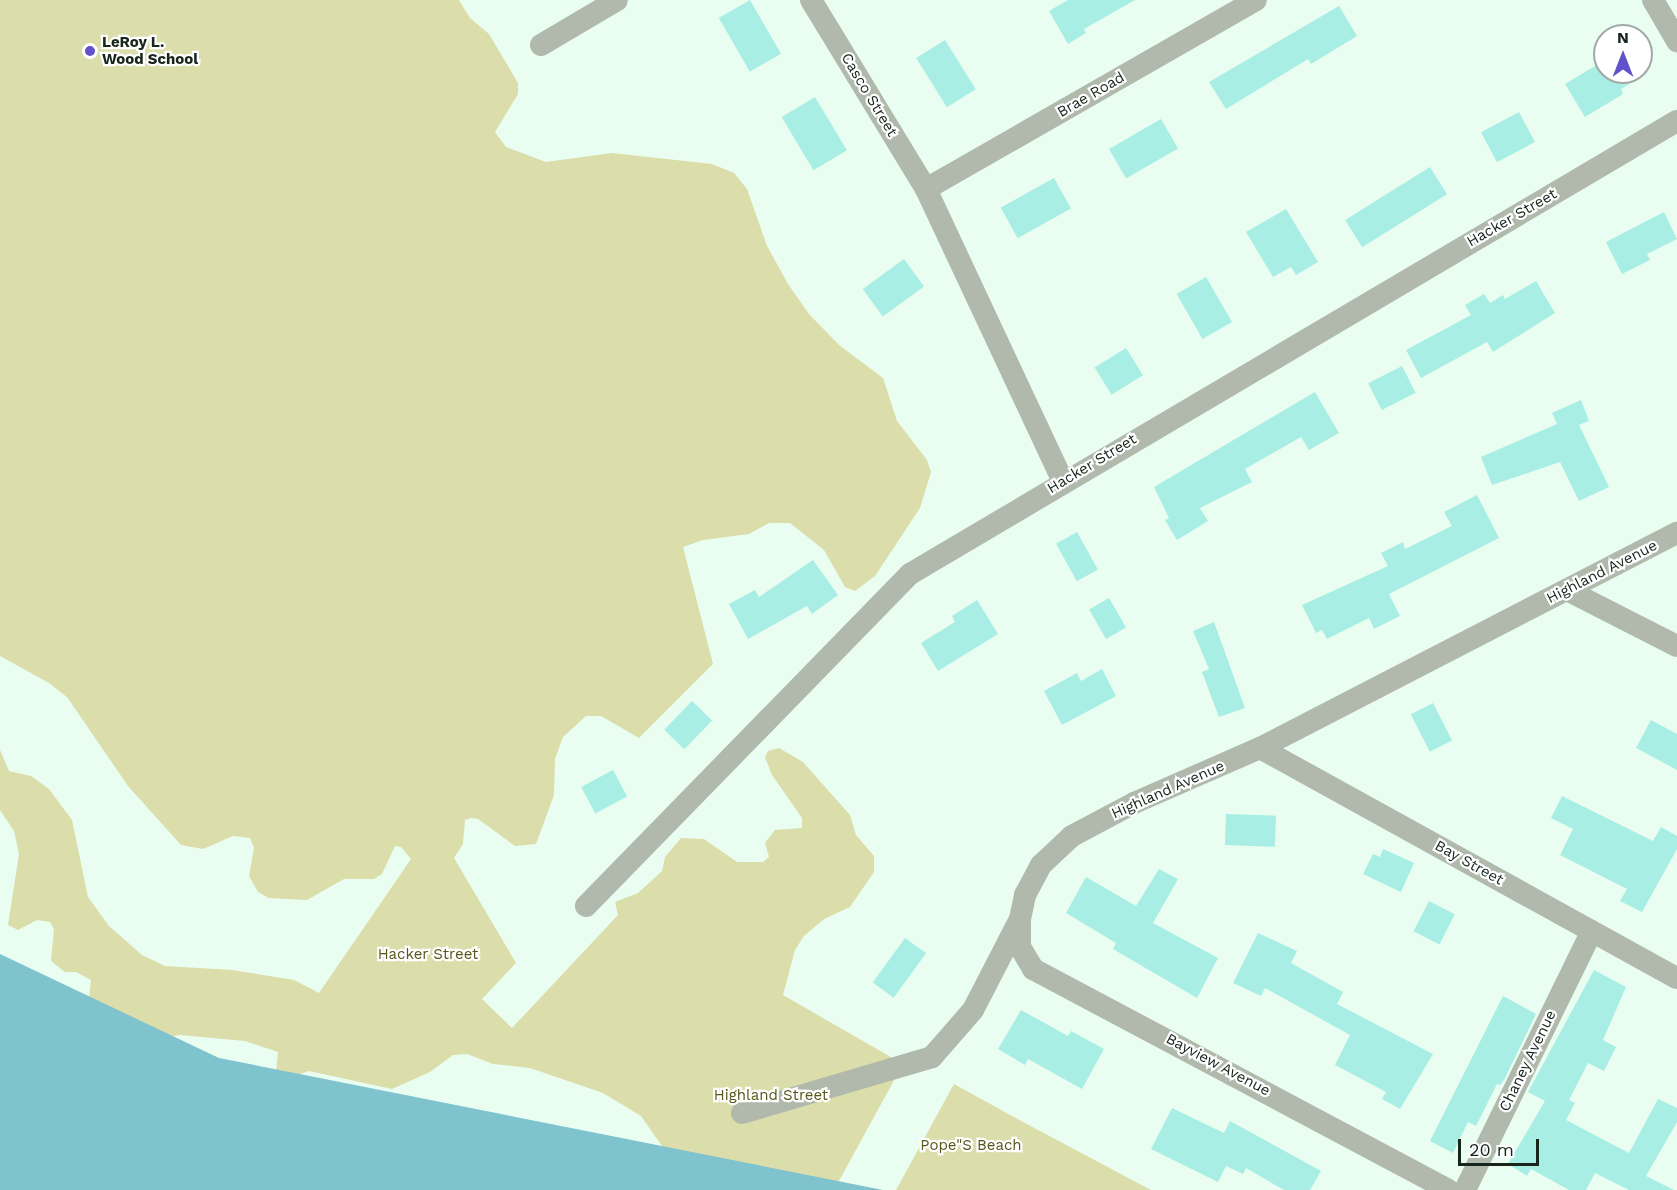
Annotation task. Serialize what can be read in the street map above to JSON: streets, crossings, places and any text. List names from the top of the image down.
{
  "streets": {
    "street": [
      "Casco Street",
      "Brae Road",
      "Hacker Street",
      "Highland Avenue",
      "Bay Street",
      "Chaney Avenue",
      "Bayview Avenue"
    ]
  },
  "crossings": [
    ["Casco Street", "Brae Road"],
    ["Casco Street", "Hacker Street"],
    ["Highland Avenue", "Bay Street"],
    ["Highland Avenue", "Bayview Avenue"],
    ["Bay Street", "Chaney Avenue"]
  ],
  "parks": ["Hacker Street", "Highland Street", "Pope\"S Beach"],
  "places": ["LeRoy L. Wood School"],
  "scale_bar": "20 m",
  "north": "top"
}
